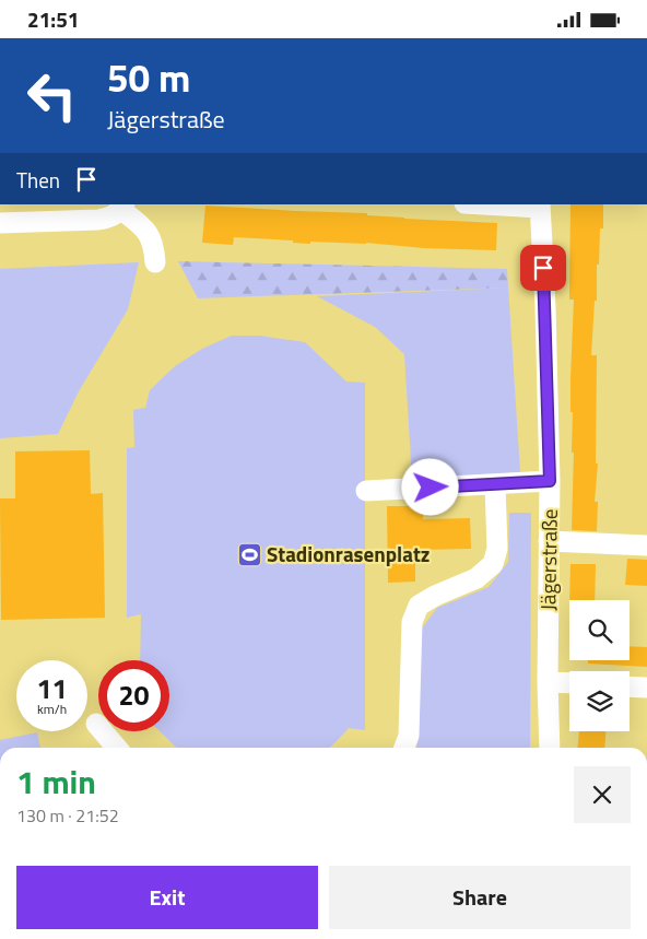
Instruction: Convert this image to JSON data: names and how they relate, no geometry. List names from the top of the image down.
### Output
{
  "streets": {
    "street": ["Jägerstraße"]
  },
  "places": {
    "sports": ["Stadionrasenplatz"]
  },
  "page": {
    "status": "21:51",
    "turn": ["50 m", "Jägerstraße"],
    "then": "Then",
    "speed": "11 km/h",
    "limit": "20",
    "heading": ["1 min", "130 m · 21:52"],
    "buttons": ["Exit", "Share"]
  }
}
